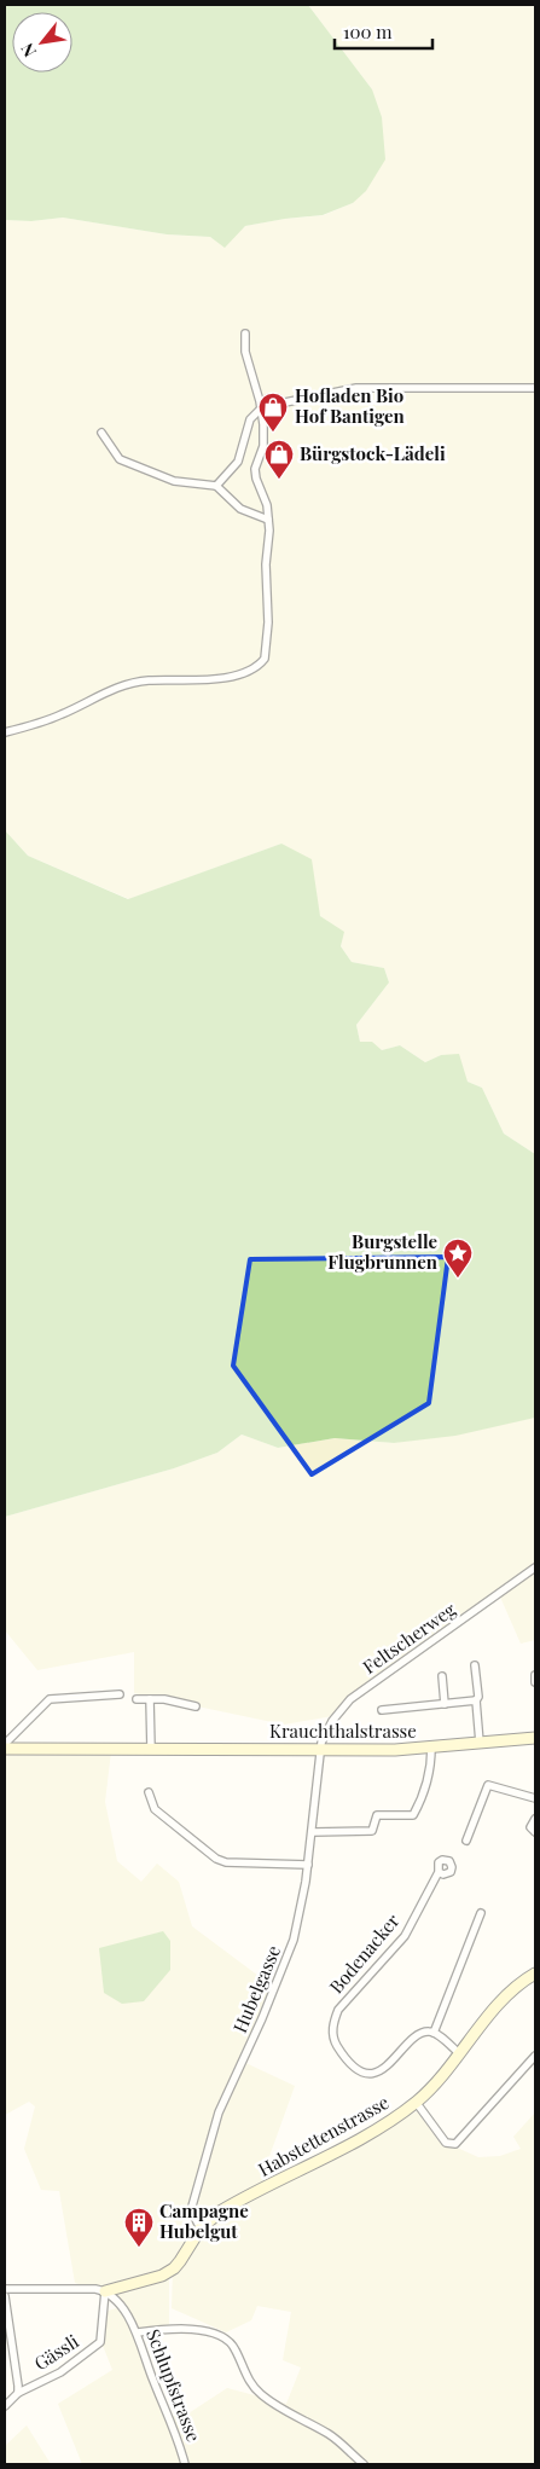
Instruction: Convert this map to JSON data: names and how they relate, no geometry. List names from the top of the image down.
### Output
{
  "streets": {
    "street": [
      "Feltscherweg",
      "Krauchthalstrasse",
      "Bodenacker",
      "Hubelgasse",
      "Habstettenstrasse",
      "Gässli",
      "Schlupfstrasse"
    ]
  },
  "crossings": [
    ["Feltscherweg", "Krauchthalstrasse"],
    ["Feltscherweg", "Hubelgasse"],
    ["Krauchthalstrasse", "Hubelgasse"],
    ["Hubelgasse", "Habstettenstrasse"],
    ["Habstettenstrasse", "Gässli"],
    ["Habstettenstrasse", "Schlupfstrasse"],
    ["Gässli", "Schlupfstrasse"]
  ],
  "places": {
    "shop": ["Hofladen Bio Hof Bantigen", "Bürgstock-Lädeli"],
    "place": ["Burgstelle Flugbrunnen"],
    "building": ["Campagne Hubelgut"]
  },
  "scale_bar": "100 m",
  "north": "bottom left"
}
